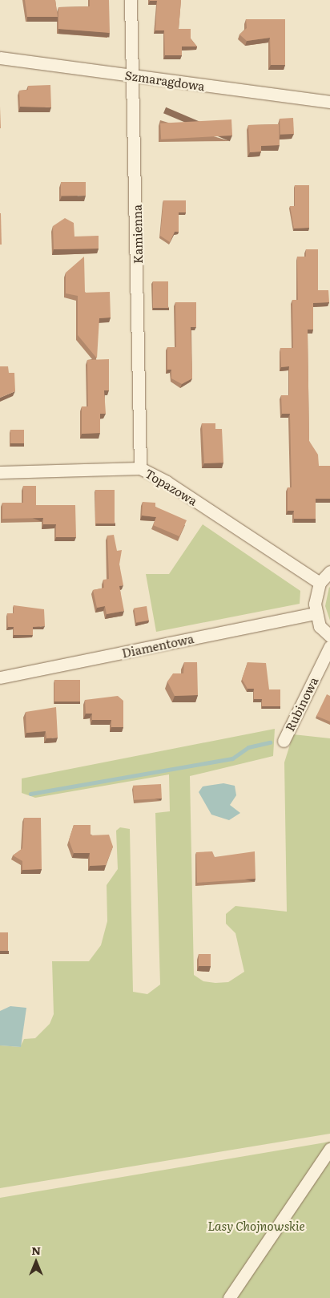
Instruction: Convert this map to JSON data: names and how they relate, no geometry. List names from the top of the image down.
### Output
{
  "streets": {
    "street": [
      "Szmaragdowa",
      "Kamienna",
      "Topazowa",
      "Diamentowa",
      "Rubinowa"
    ]
  },
  "crossings": [
    ["Szmaragdowa", "Kamienna"],
    ["Kamienna", "Topazowa"]
  ],
  "parks": ["Lasy Chojnowskie"],
  "north": "top"
}
